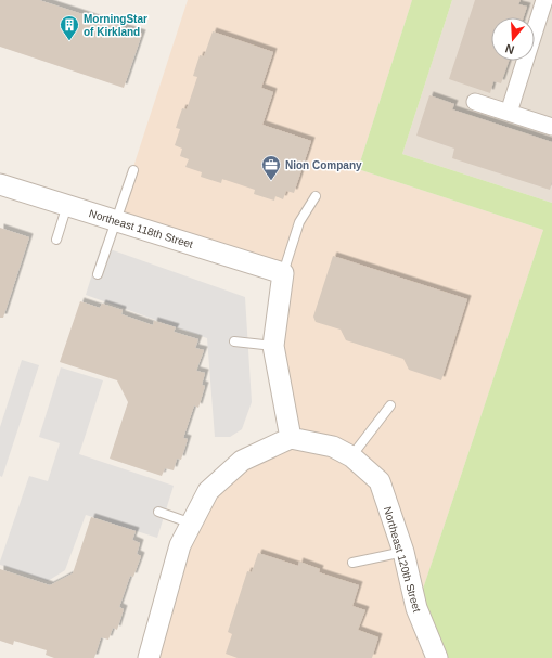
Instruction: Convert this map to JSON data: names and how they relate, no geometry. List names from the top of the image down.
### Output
{
  "streets": {
    "street": ["Northeast 118th Street", "Northeast 120th Street"]
  },
  "places": {
    "building": ["MorningStar of Kirkland"],
    "office": ["Nion Company"]
  },
  "north": "bottom"
}
